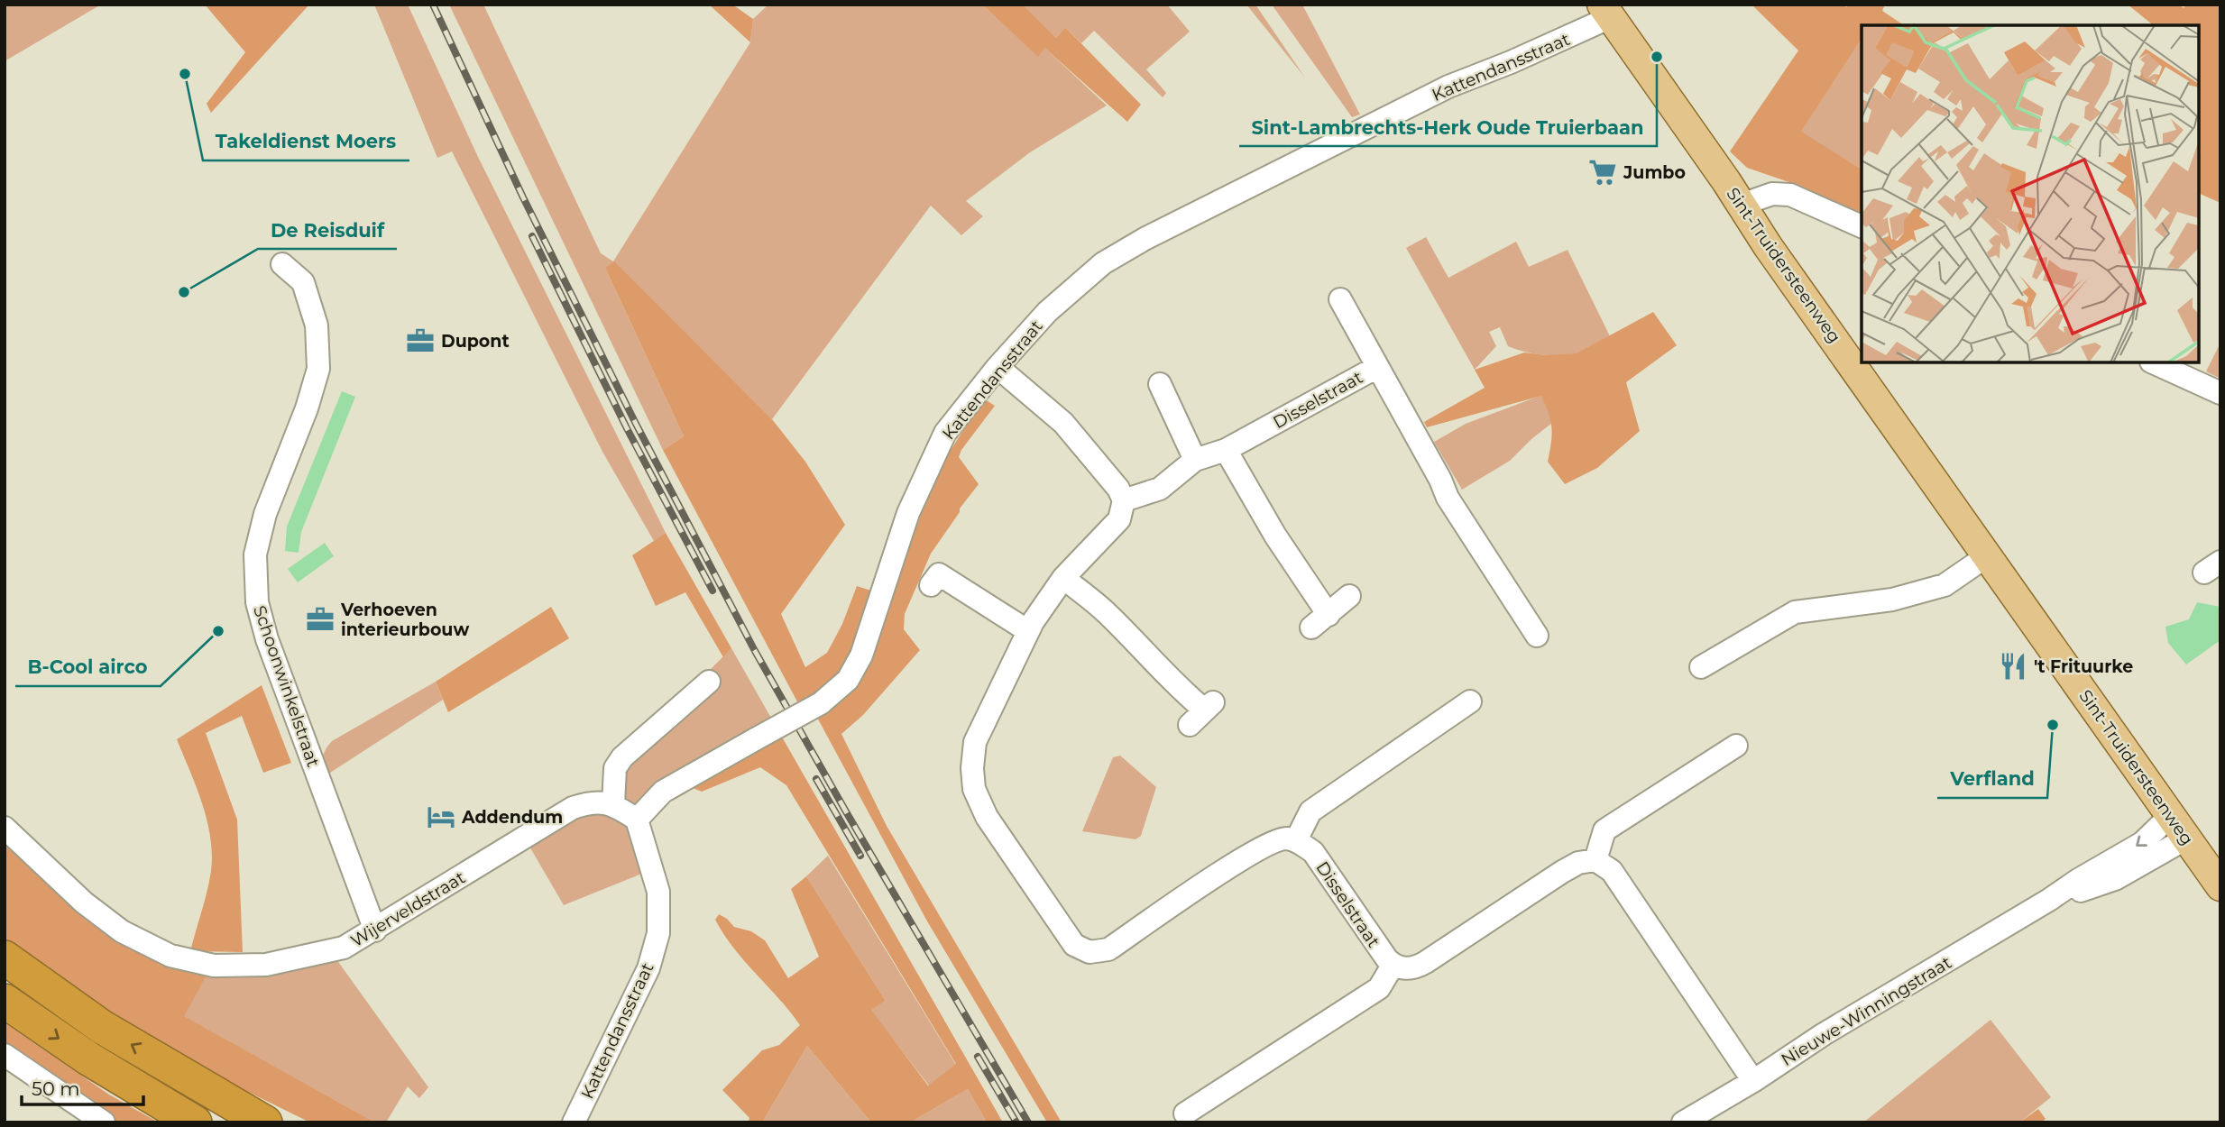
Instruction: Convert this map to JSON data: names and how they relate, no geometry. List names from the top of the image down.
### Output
{
  "streets": {
    "main road": ["Sint-Truidersteenweg"],
    "street": [
      "Kattendansstraat",
      "Disselstraat",
      "Schoonwinkelstraat",
      "Wijerveldstraat",
      "Nieuwe-Winningstraat"
    ]
  },
  "crossings": [
    ["Kattendansstraat", "Sint-Truidersteenweg"],
    ["Sint-Truidersteenweg", "Nieuwe-Winningstraat"],
    ["Schoonwinkelstraat", "Wijerveldstraat"]
  ],
  "places": {
    "other": [
      "Sint-Lambrechts-Herk Oude Truierbaan",
      "Takeldienst Moers",
      "De Reisduif",
      "B-Cool airco",
      "Verfland"
    ],
    "supermarket": ["Jumbo"],
    "office": ["Dupont", "Verhoeven interieurbouw"],
    "restaurant": ["'t Frituurke"],
    "hotel": ["Addendum"]
  },
  "scale_bar": "50 m"
}
